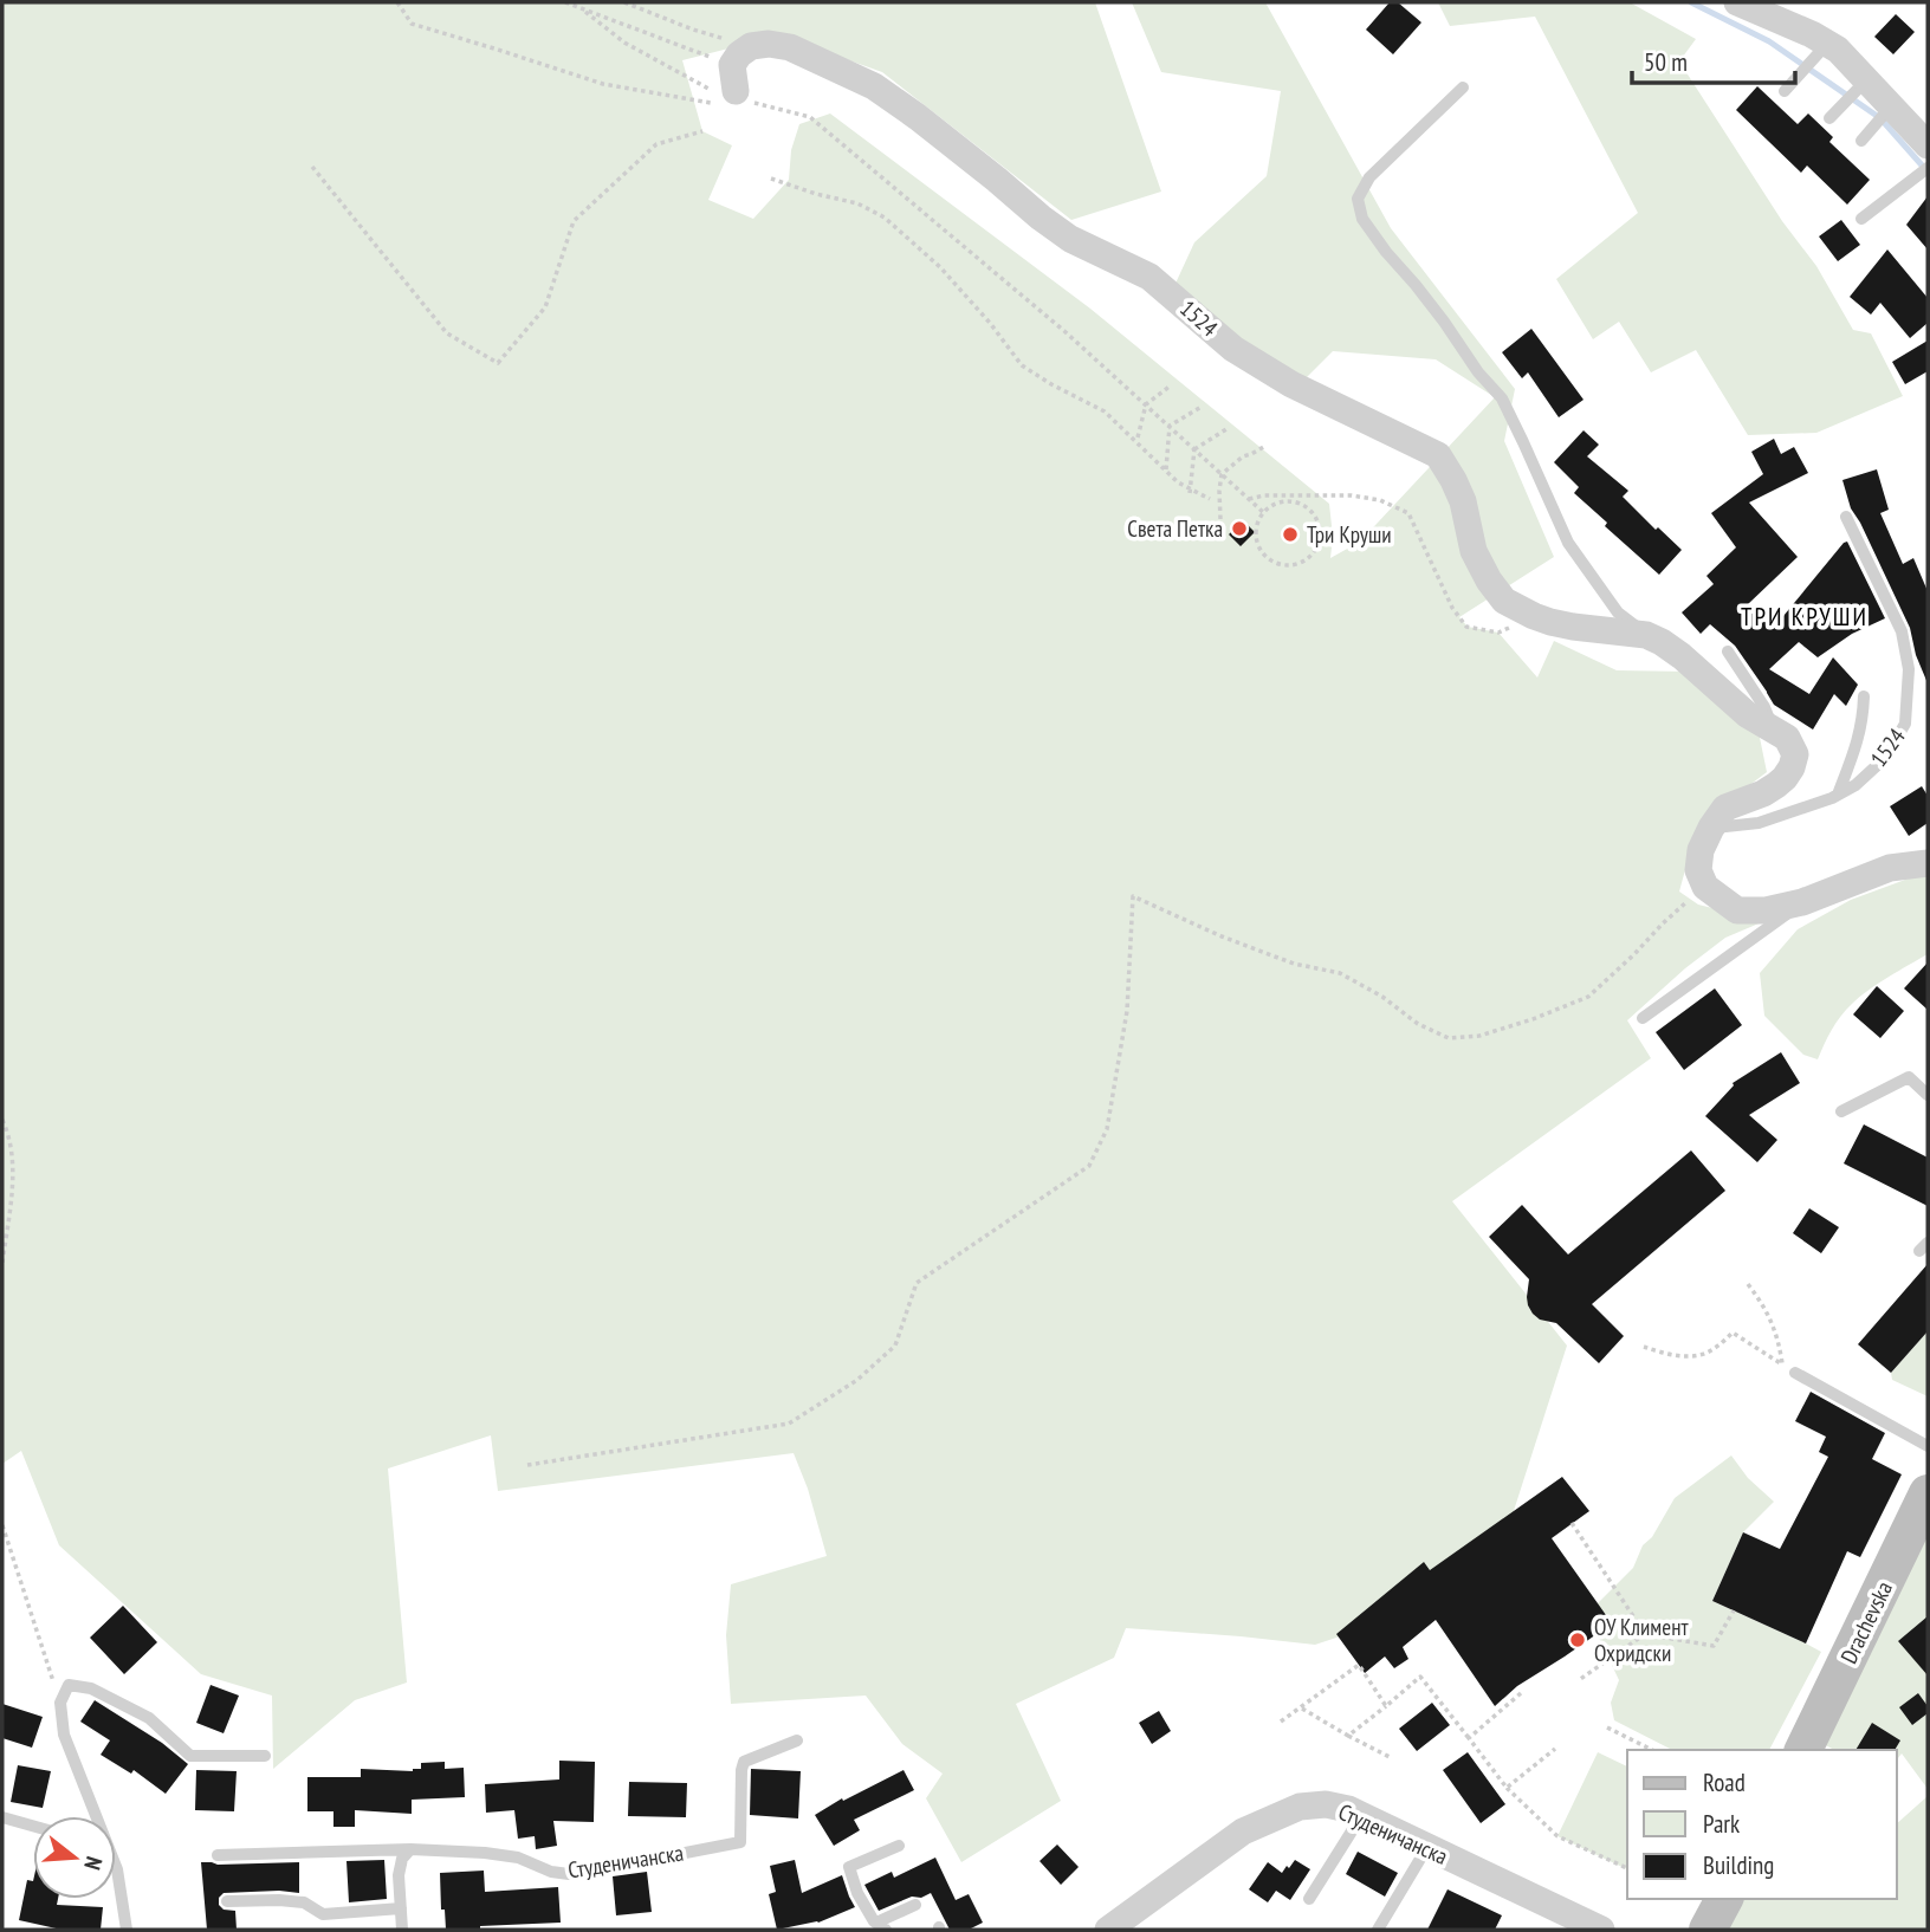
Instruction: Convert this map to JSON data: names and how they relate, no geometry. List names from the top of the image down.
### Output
{
  "streets": {
    "main road": ["Drachevska"],
    "street": ["1524", "Студеничанска"]
  },
  "districts": ["ТРИ КРУШИ"],
  "places": ["Света Петка", "Три Круши", "ОУ Климент Охридски"],
  "legend": ["Road", "Park", "Building"],
  "scale_bar": "50 m",
  "north": "right"
}
